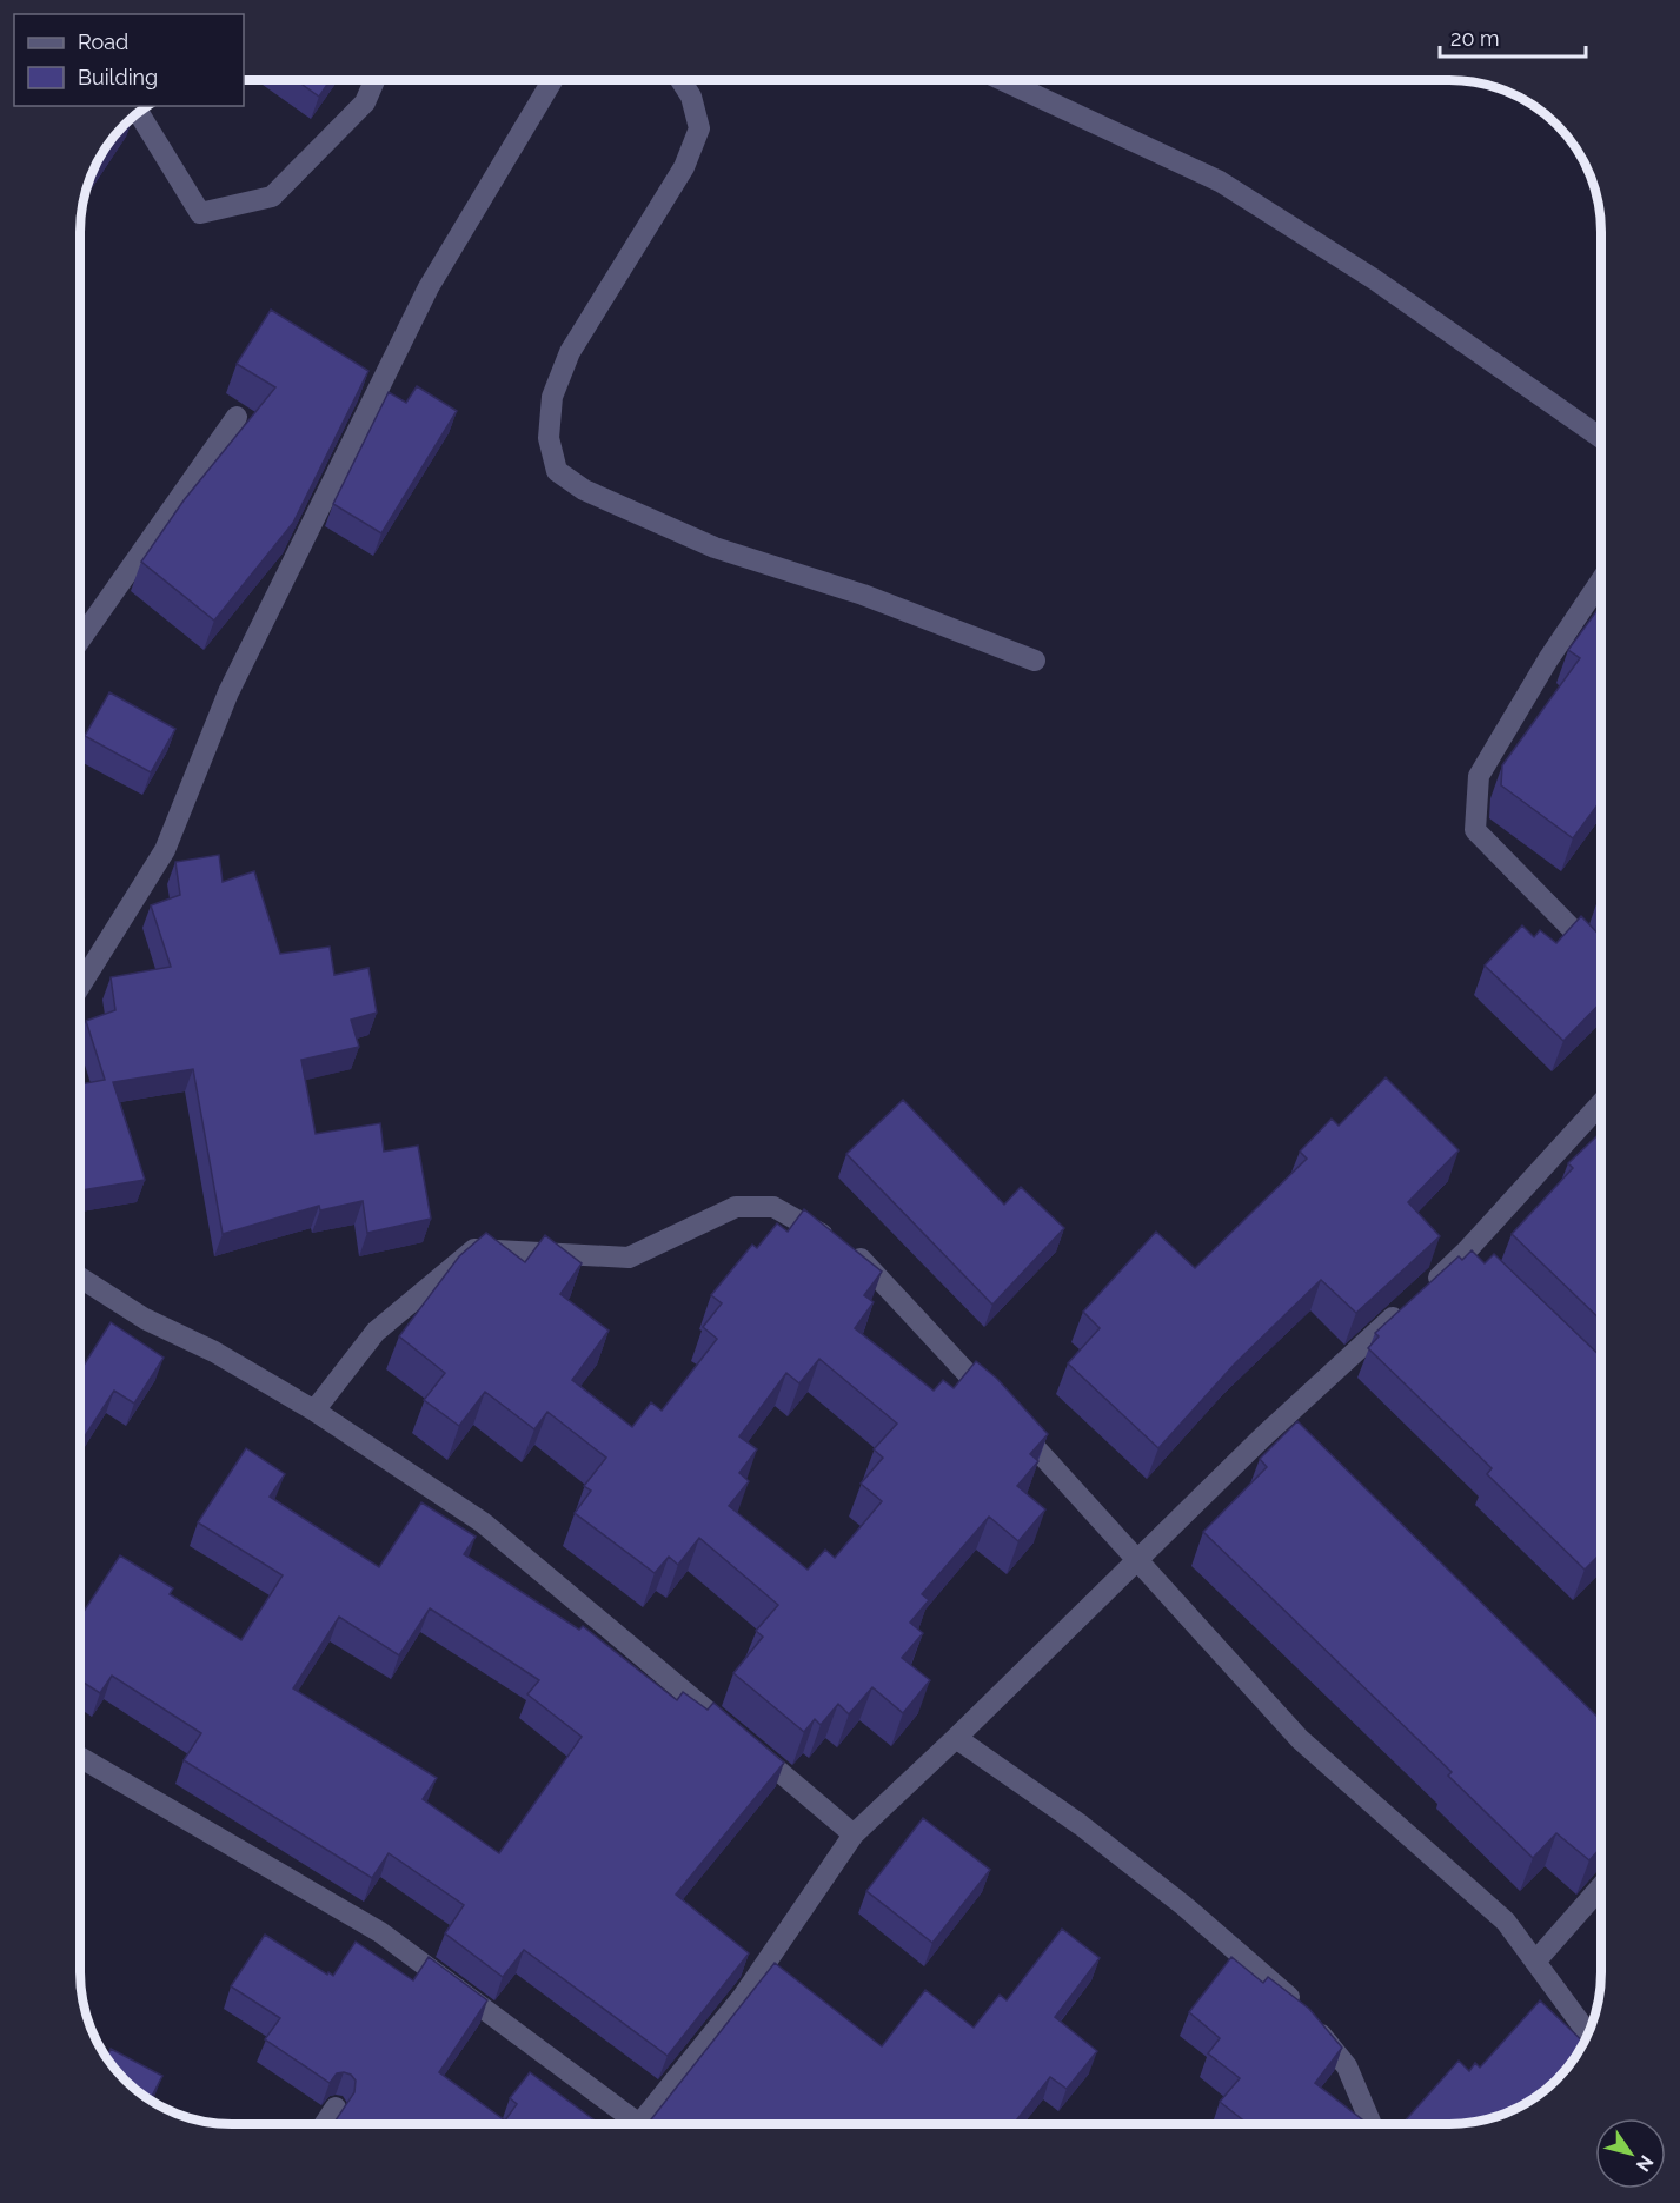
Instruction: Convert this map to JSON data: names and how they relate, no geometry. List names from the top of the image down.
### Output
{
  "legend": ["Road", "Building"],
  "scale_bar": "20 m",
  "north": "bottom right"
}
